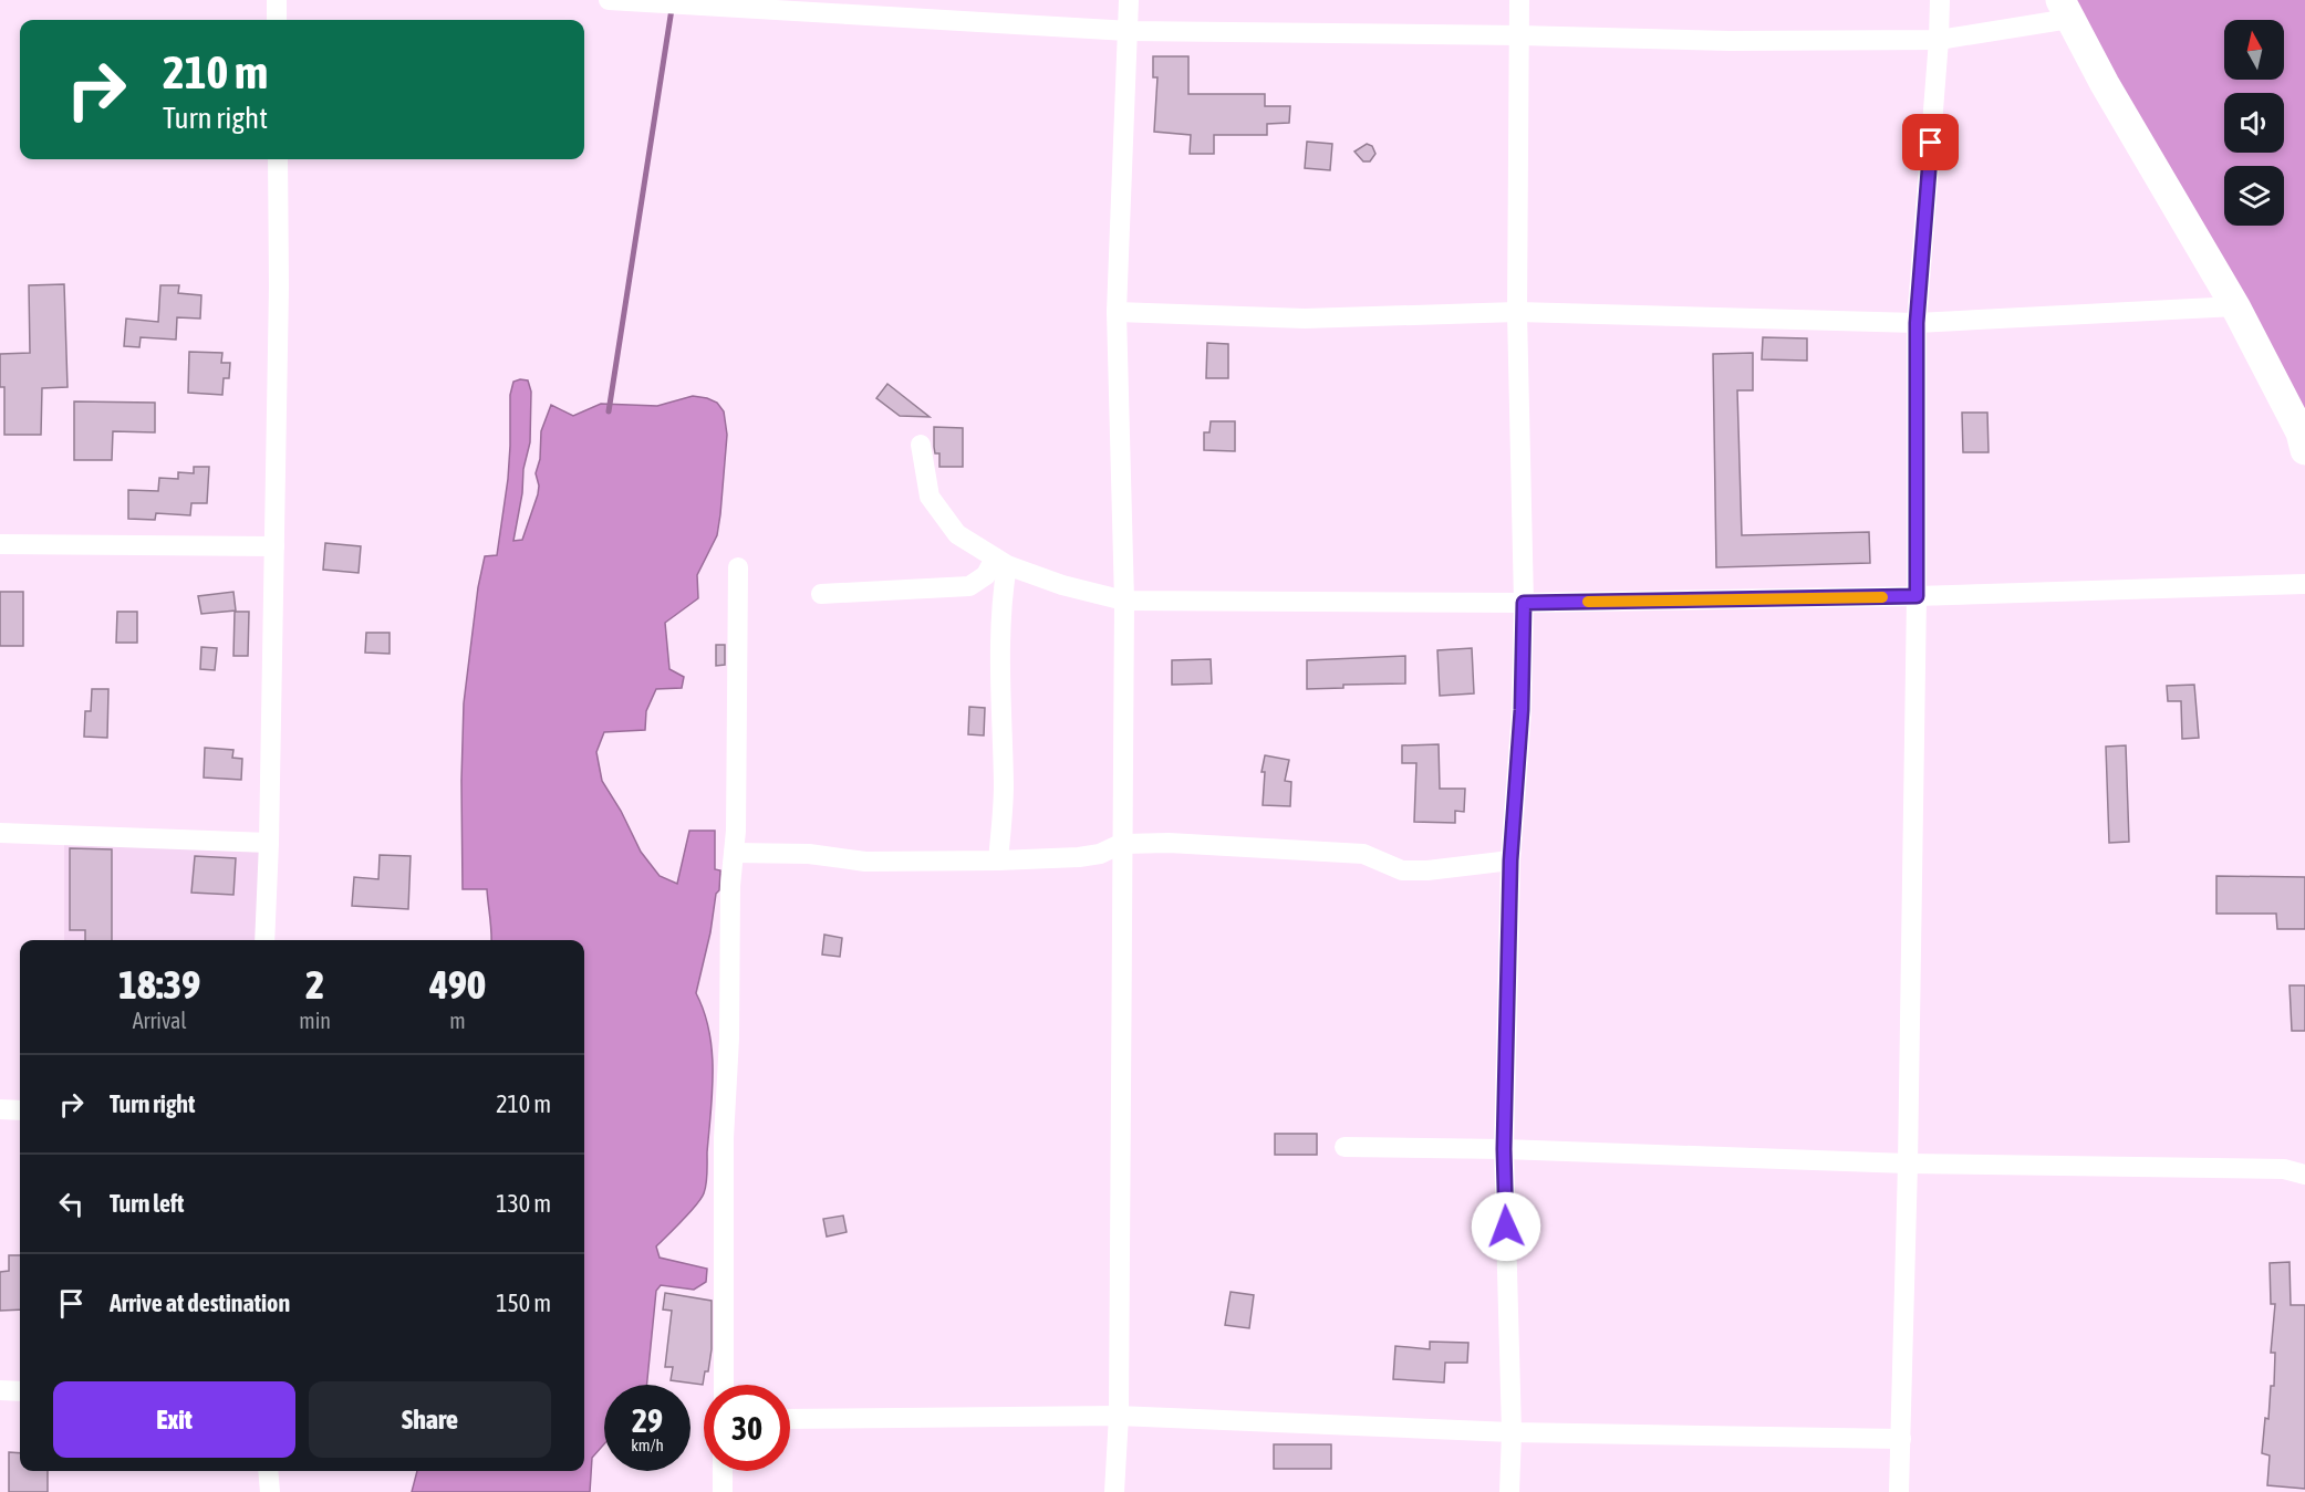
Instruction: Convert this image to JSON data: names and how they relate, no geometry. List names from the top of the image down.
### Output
{
  "north": "top",
  "page": {
    "turn": ["210 m", "Turn right"],
    "eta": [
      "18:39",
      "Arrival",
      "2",
      "min",
      "490",
      "m"
    ],
    "list": [
      {
        "name": "Turn right",
        "value": "210 m"
      },
      {
        "name": "Turn left",
        "value": "130 m"
      },
      {
        "name": "Arrive at destination",
        "value": "150 m"
      }
    ],
    "buttons": ["Exit", "Share"],
    "speed": "29 km/h",
    "limit": "30"
  }
}
